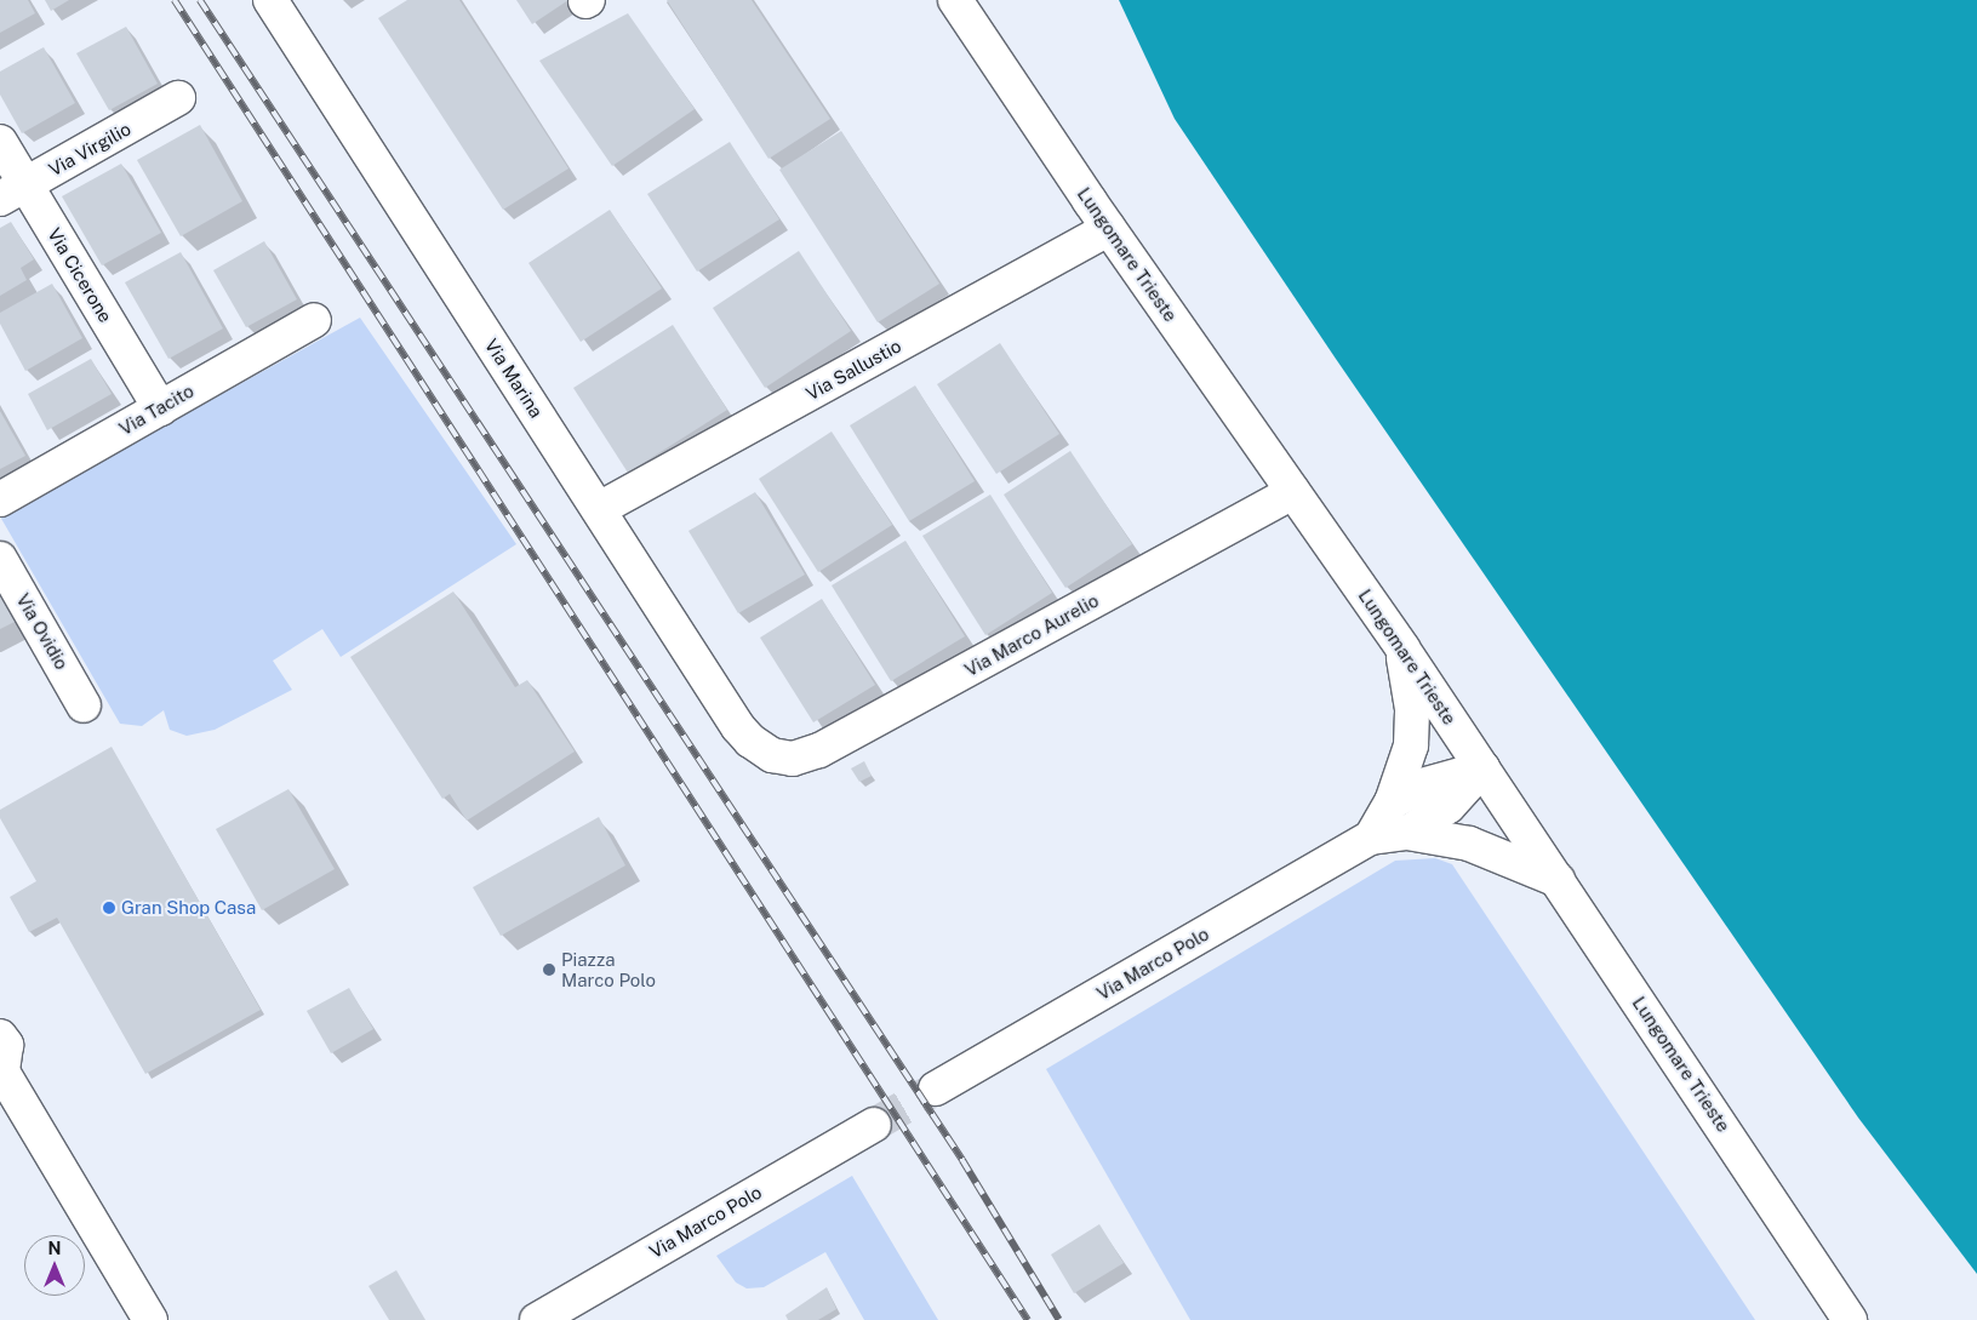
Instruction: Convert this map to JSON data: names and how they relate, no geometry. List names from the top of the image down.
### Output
{
  "streets": {
    "street": [
      "Via Virgilio",
      "Lungomare Trieste",
      "Via Cicerone",
      "Via Sallustio",
      "Via Marina",
      "Via Tacito",
      "Via Ovidio",
      "Via Marco Aurelio",
      "Via Marco Polo"
    ]
  },
  "crossings": [
    ["Via Virgilio", "Via Cicerone"],
    ["Lungomare Trieste", "Via Sallustio"],
    ["Lungomare Trieste", "Via Marco Aurelio"],
    ["Lungomare Trieste", "Via Marco Polo"],
    ["Via Cicerone", "Via Tacito"],
    ["Via Sallustio", "Via Marina"],
    ["Via Marina", "Via Marco Aurelio"]
  ],
  "places": ["Gran Shop Casa", "Piazza Marco Polo"],
  "north": "top"
}
